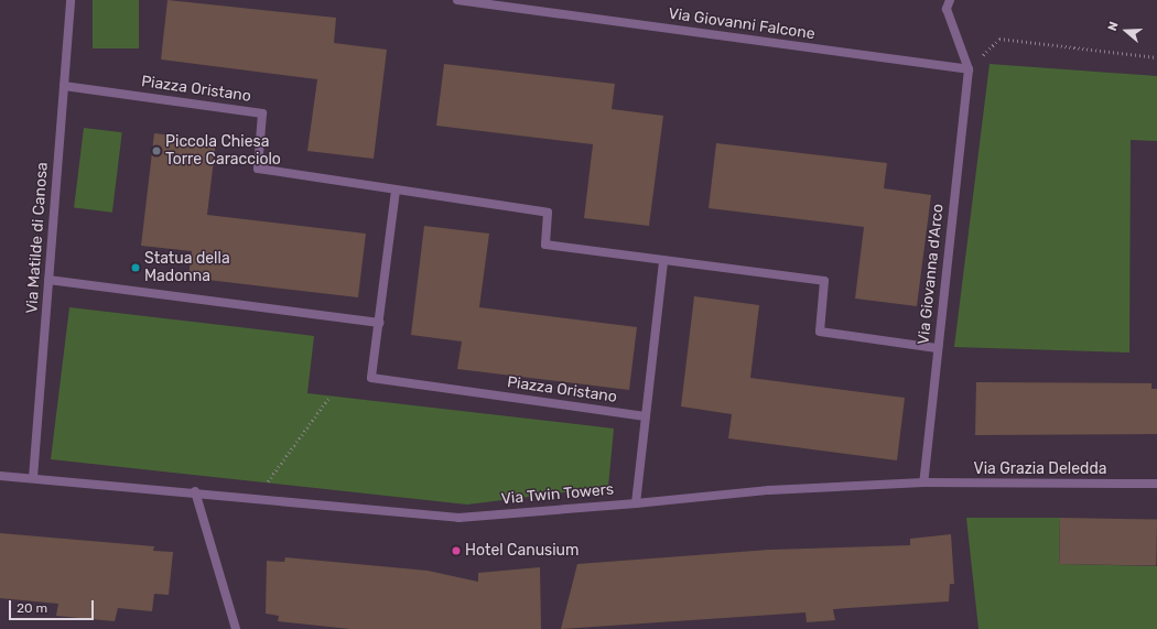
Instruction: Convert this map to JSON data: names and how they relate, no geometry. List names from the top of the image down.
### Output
{
  "streets": {
    "street": [
      "Via Giovanni Falcone",
      "Piazza Oristano",
      "Via Matilde di Canosa",
      "Via Giovanna d'Arco",
      "Via Grazia Deledda",
      "Via Twin Towers"
    ]
  },
  "crossings": [
    ["Via Giovanni Falcone", "Via Giovanna d'Arco"],
    ["Piazza Oristano", "Via Matilde di Canosa"],
    ["Piazza Oristano", "Via Giovanna d'Arco"],
    ["Via Matilde di Canosa", "Via Twin Towers"],
    ["Via Giovanna d'Arco", "Via Grazia Deledda"],
    ["Via Giovanna d'Arco", "Via Twin Towers"],
    ["Via Grazia Deledda", "Via Twin Towers"]
  ],
  "places": ["Piccola Chiesa Torre Caracciolo", "Statua della Madonna", "Hotel Canusium"],
  "scale_bar": "20 m",
  "north": "left"
}
